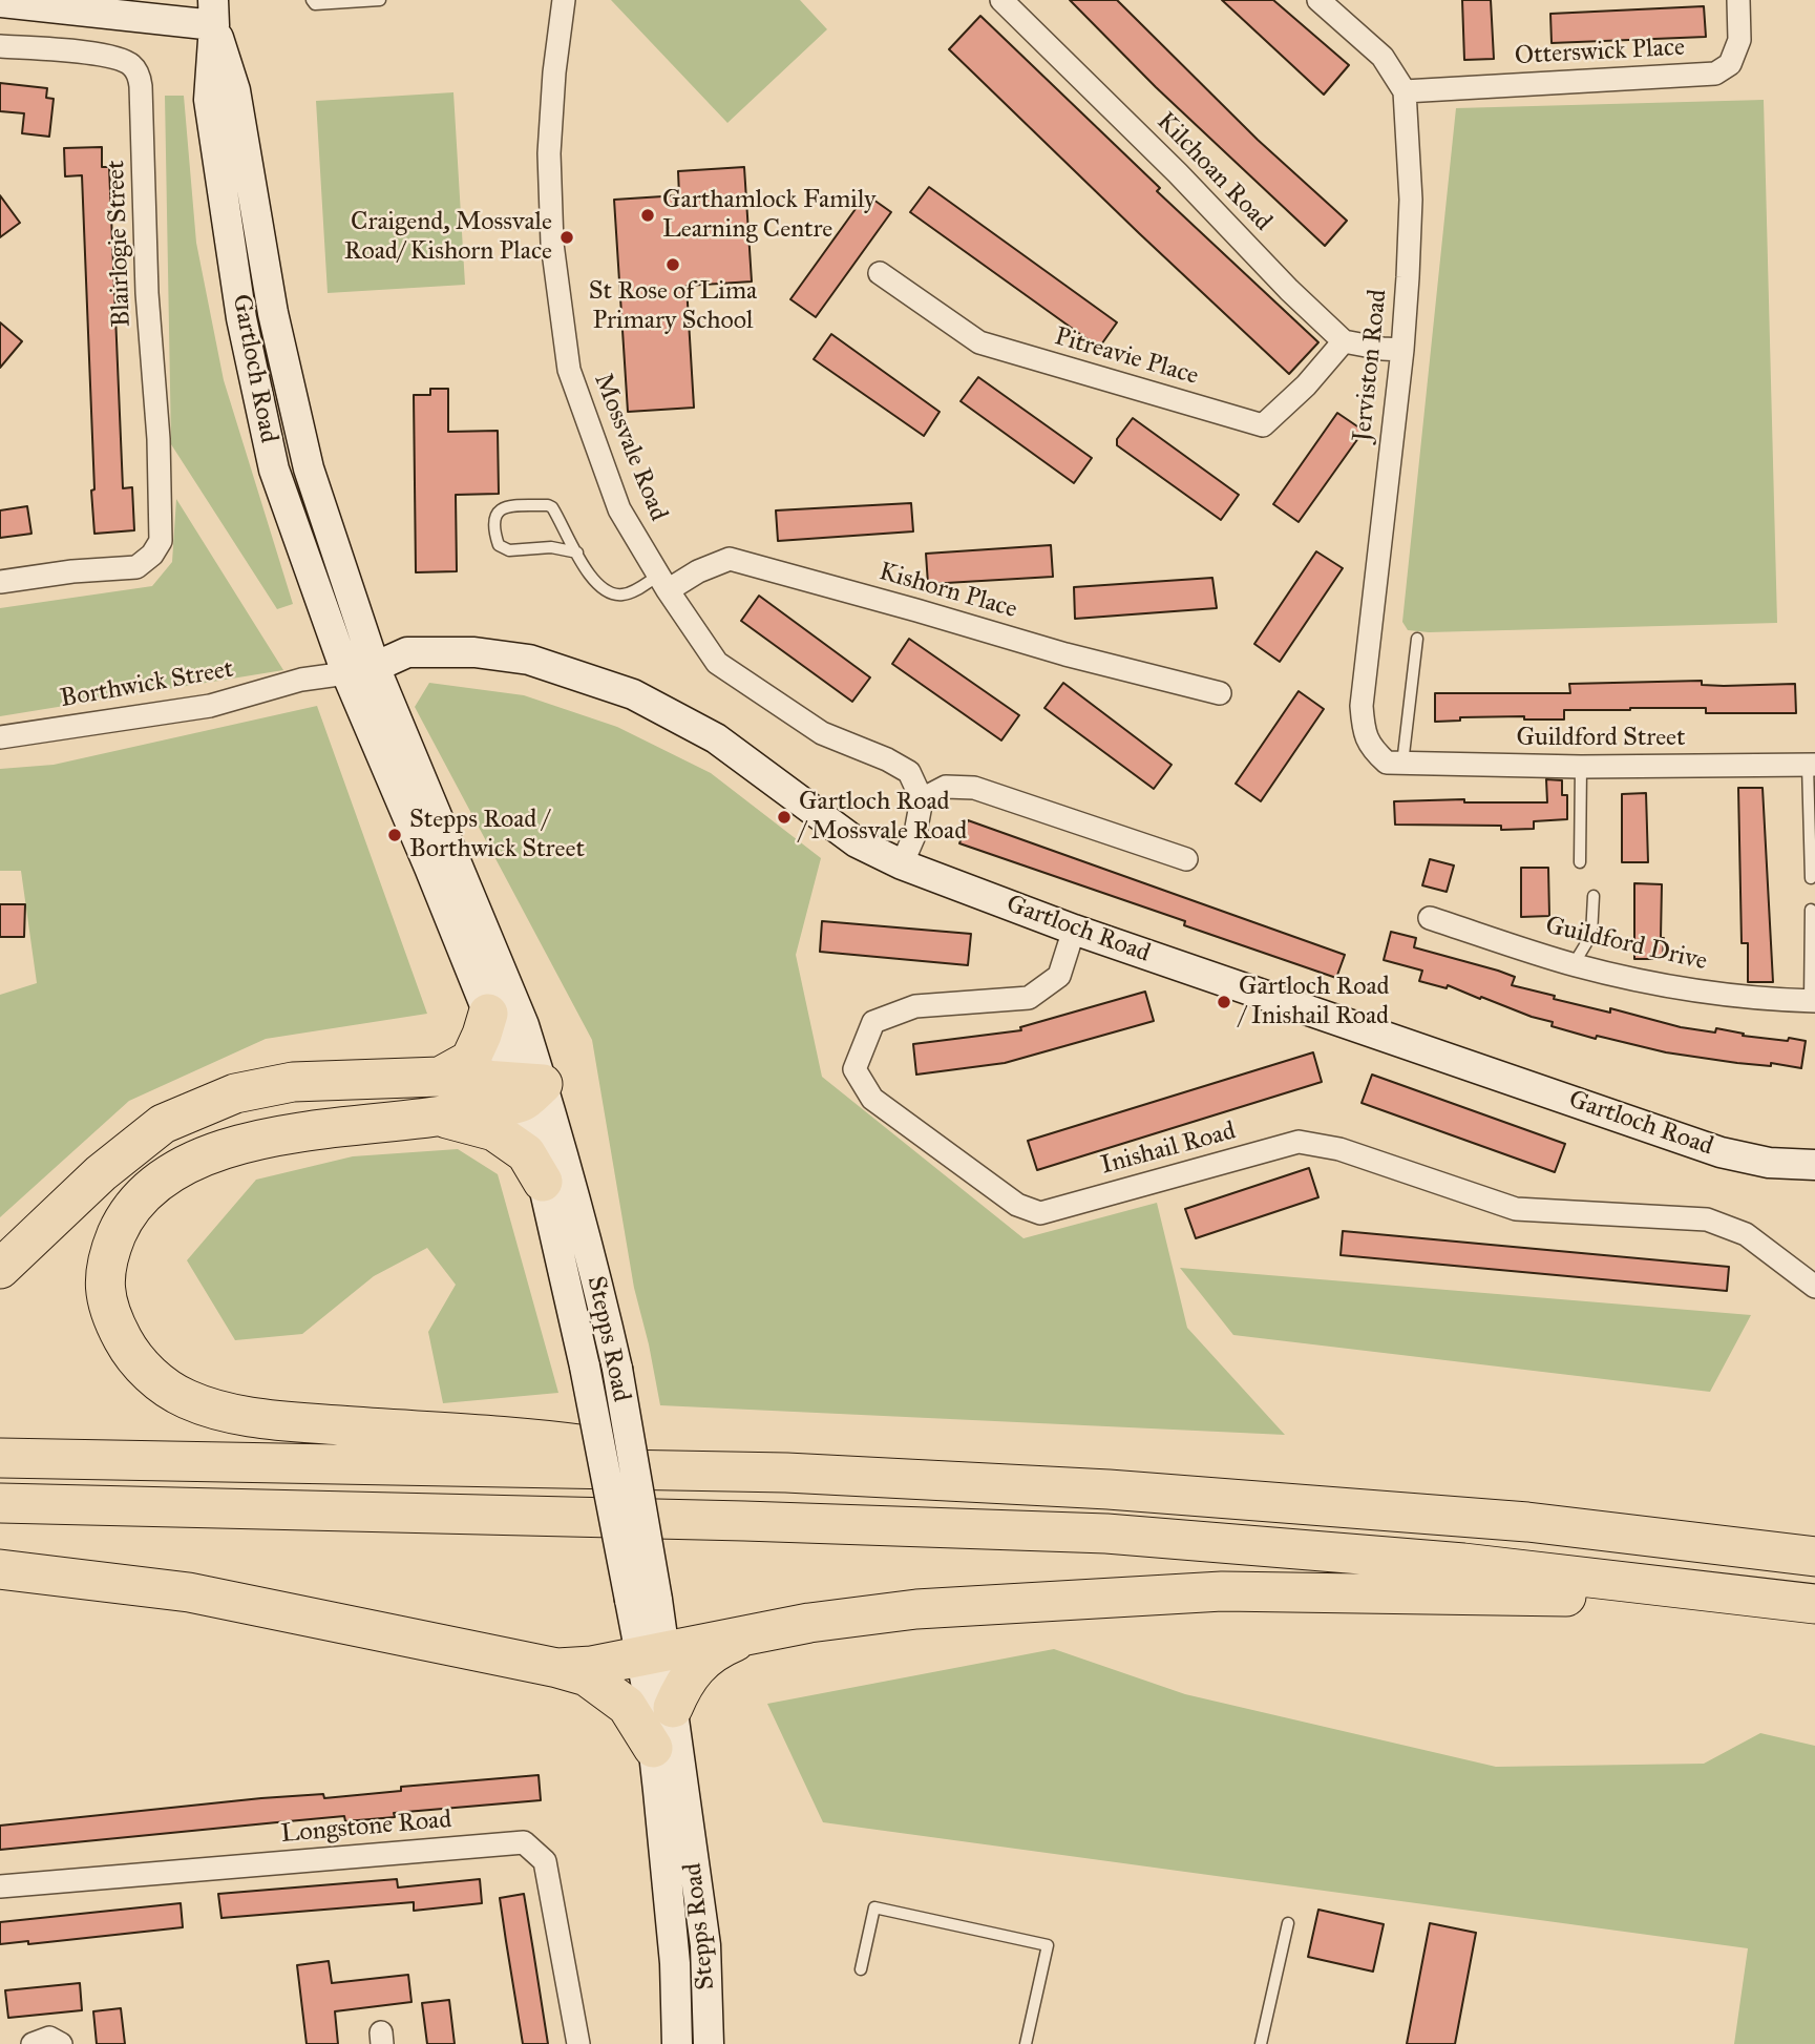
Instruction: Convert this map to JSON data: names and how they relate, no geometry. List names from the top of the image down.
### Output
{
  "streets": {
    "main road": ["Gartloch Road", "Stepps Road"],
    "street": [
      "Otterswick Place",
      "Kilchoan Road",
      "Blairlogie Street",
      "Pitreavie Place",
      "Jerviston Road",
      "Mossvale Road",
      "Kishorn Place",
      "Borthwick Street",
      "Guildford Street",
      "Guildford Drive",
      "Inishail Road",
      "Longstone Road"
    ]
  },
  "crossings": [
    ["Otterswick Place", "Jerviston Road"],
    ["Kilchoan Road", "Pitreavie Place"],
    ["Jerviston Road", "Guildford Street"],
    ["Gartloch Road", "Borthwick Street"],
    ["Gartloch Road", "Inishail Road"],
    ["Gartloch Road", "Stepps Road"],
    ["Mossvale Road", "Kishorn Place"],
    ["Borthwick Street", "Stepps Road"]
  ],
  "places": [
    "Garthamlock Family Learning Centre",
    "Craigend, Mossvale Road/ Kishorn Place",
    "St Rose of Lima Primary School",
    "Gartloch Road / Mossvale Road",
    "Stepps Road / Borthwick Street",
    "Gartloch Road / Inishail Road"
  ]
}
